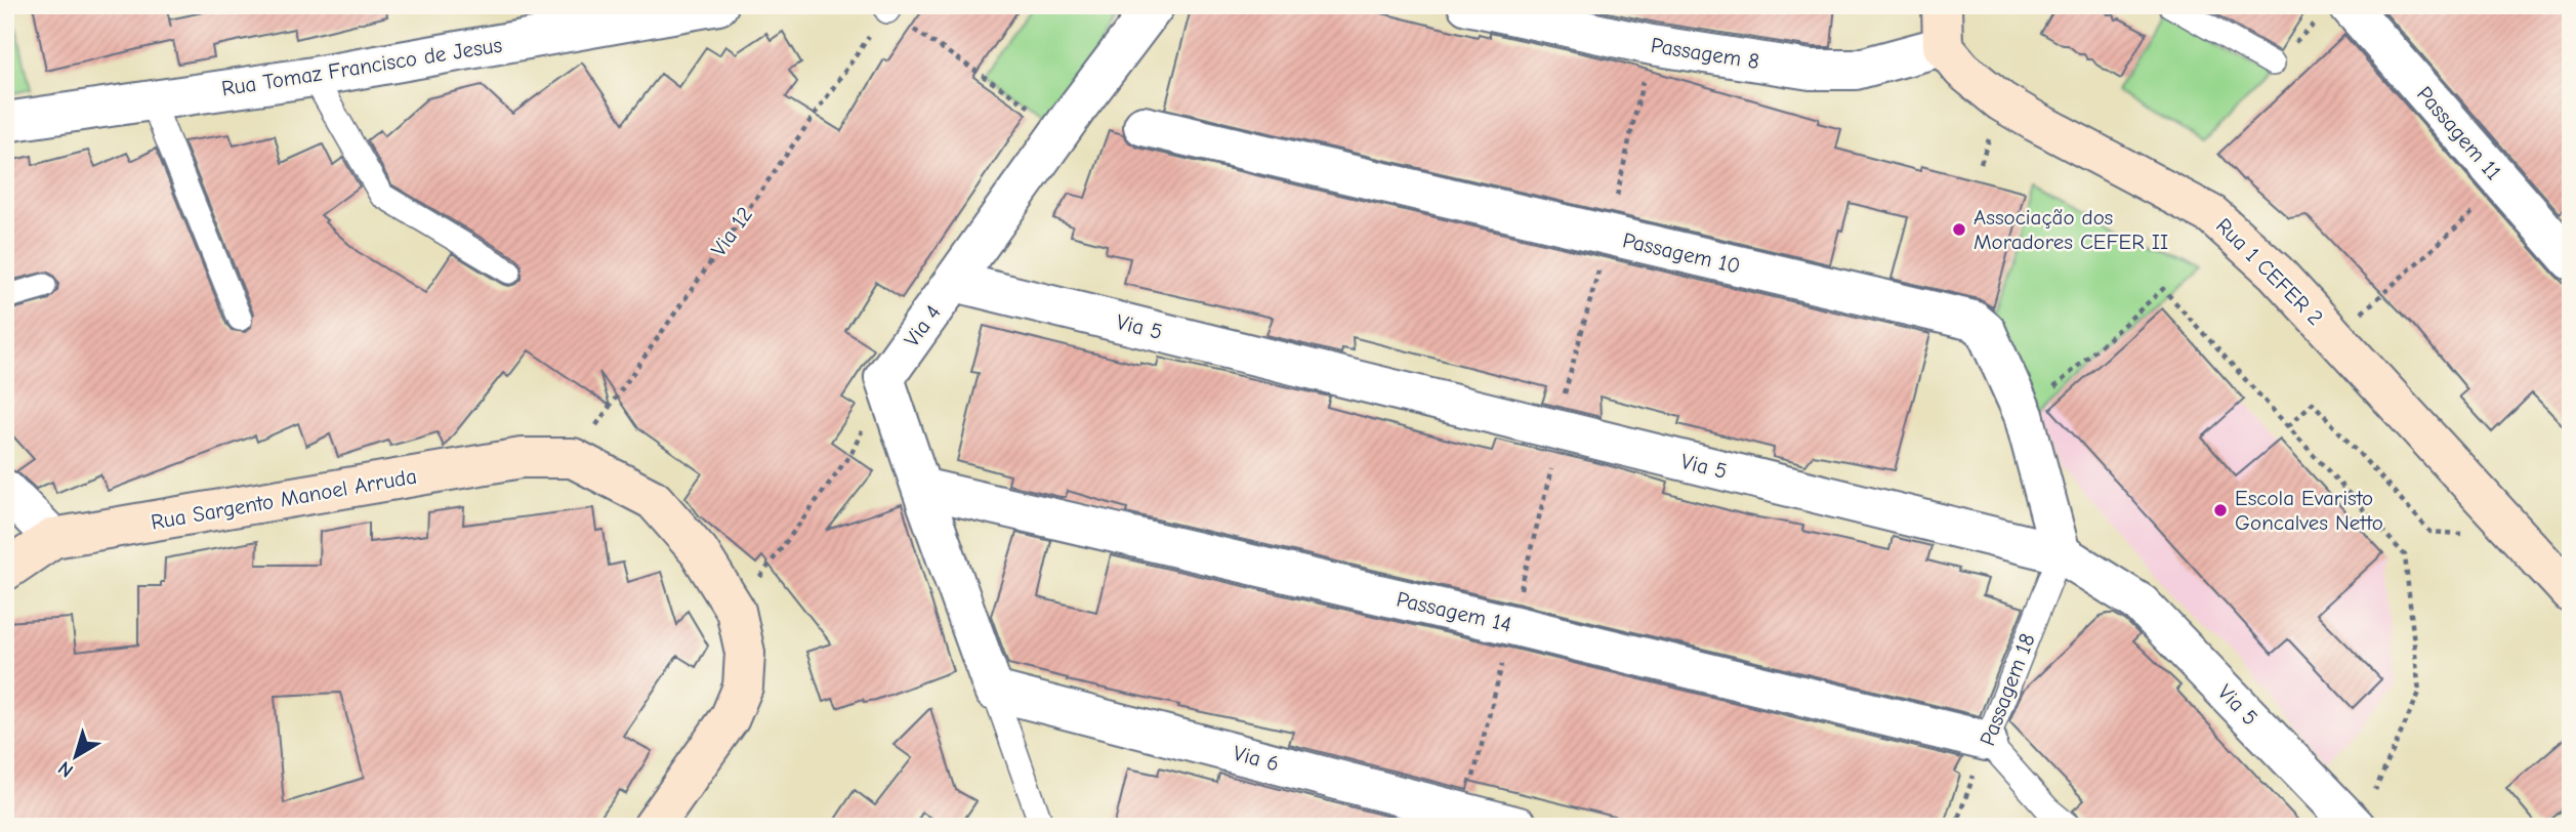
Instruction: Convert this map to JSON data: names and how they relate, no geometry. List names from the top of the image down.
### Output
{
  "streets": {
    "street": [
      "Passagem 8",
      "Rua Tomaz Francisco de Jesus",
      "Passagem 11",
      "Passagem 10",
      "Rua 1 CEFER 2",
      "Via 4",
      "Via 5",
      "Rua Sargento Manoel Arruda",
      "Passagem 14",
      "Via 6"
    ],
    "lane": ["Passagem 18"],
    "path": ["Via 12"]
  },
  "crossings": [
    ["Passagem 8", "Rua 1 CEFER 2"],
    ["Via 12", "Rua Sargento Manoel Arruda"],
    ["Passagem 10", "Via 5"],
    ["Passagem 10", "Passagem 18"],
    ["Via 4", "Via 5"],
    ["Via 5", "Passagem 18"],
    ["Passagem 14", "Passagem 18"]
  ],
  "places": ["Associação dos Moradores CEFER II", "Escola Evaristo Goncalves Netto"],
  "north": "bottom left"
}
